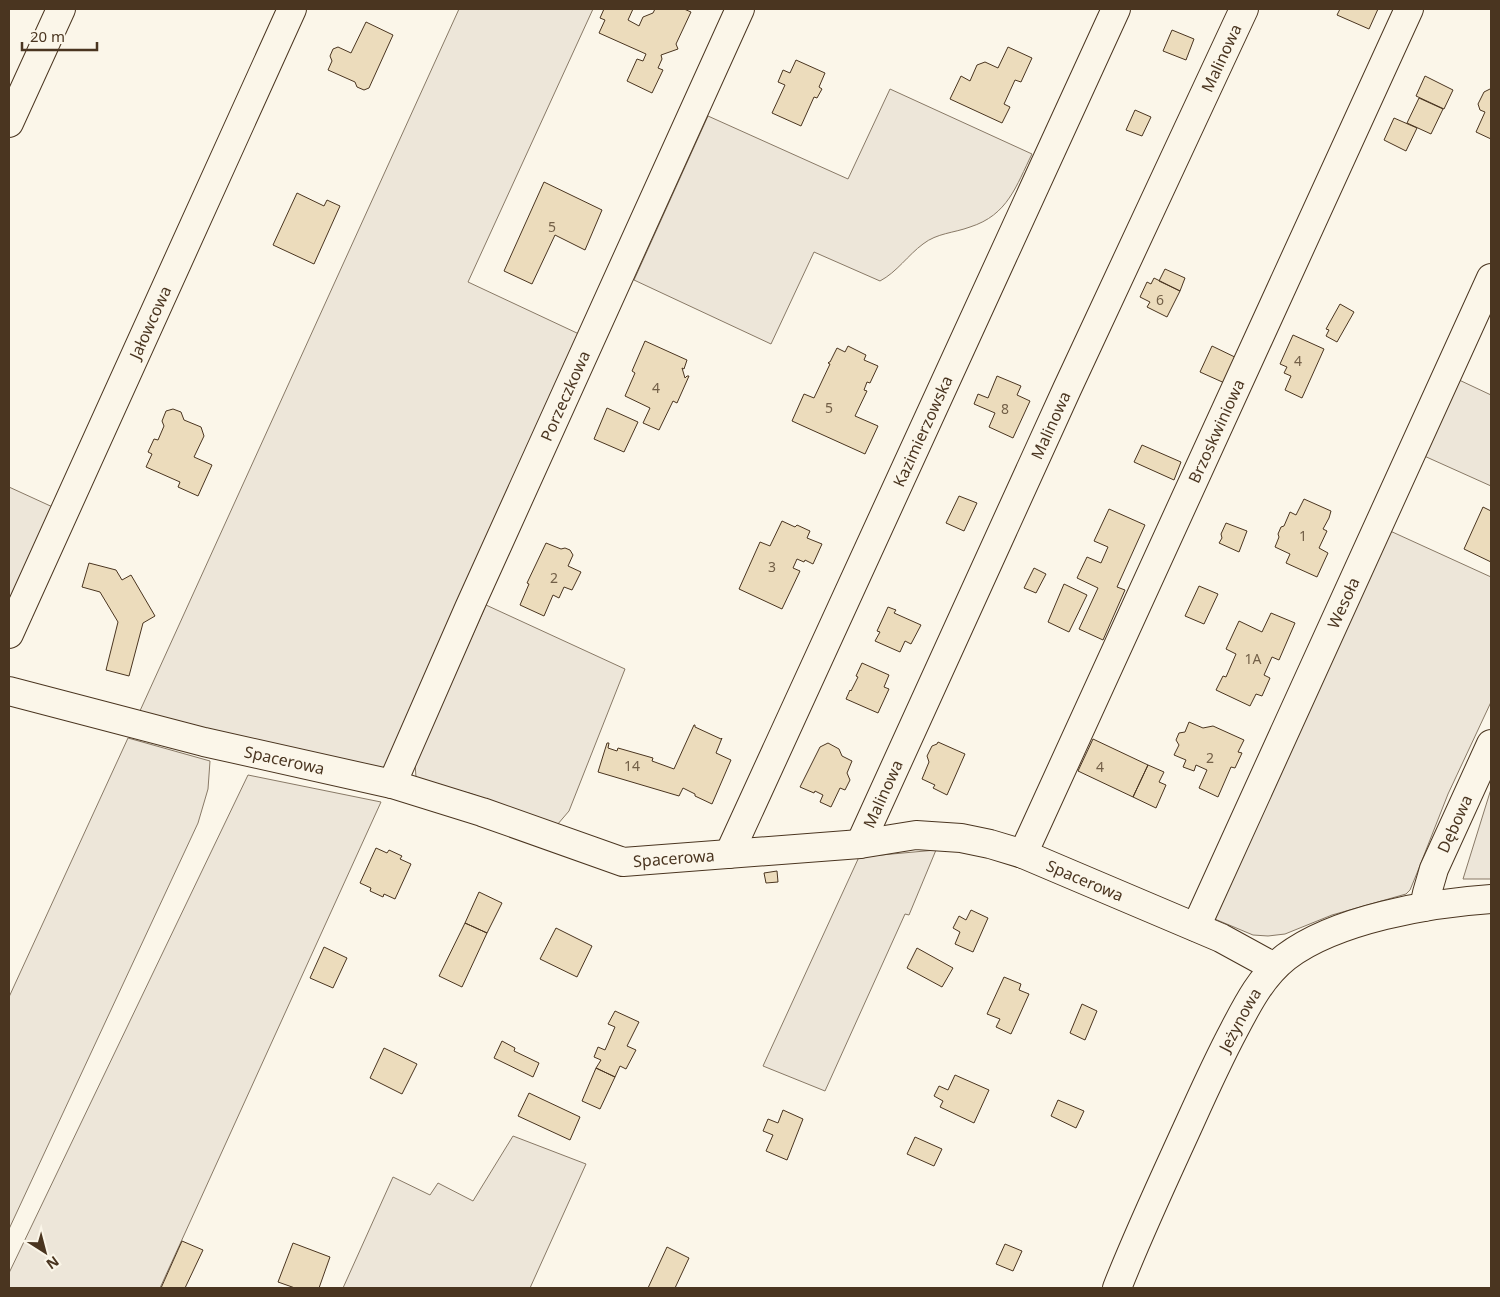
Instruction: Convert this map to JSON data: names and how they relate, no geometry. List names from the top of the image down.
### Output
{
  "streets": {
    "street": [
      "Malinowa",
      "Jałowcowa",
      "Porzeczkowa",
      "Kazimierzowska",
      "Brzoskwiniowa",
      "Wesoła",
      "Spacerowa",
      "Dębowa",
      "Jeżynowa"
    ]
  },
  "crossings": [
    ["Malinowa", "Spacerowa"],
    ["Porzeczkowa", "Spacerowa"],
    ["Kazimierzowska", "Spacerowa"],
    ["Brzoskwiniowa", "Spacerowa"],
    ["Wesoła", "Spacerowa"],
    ["Spacerowa", "Jeżynowa"],
    ["Dębowa", "Jeżynowa"]
  ],
  "house_numbers": [
    "5",
    "6",
    "4",
    "4",
    "5",
    "8",
    "1",
    "3",
    "2",
    "1A",
    "2",
    "14",
    "4"
  ],
  "scale_bar": "20 m",
  "north": "bottom right"
}
